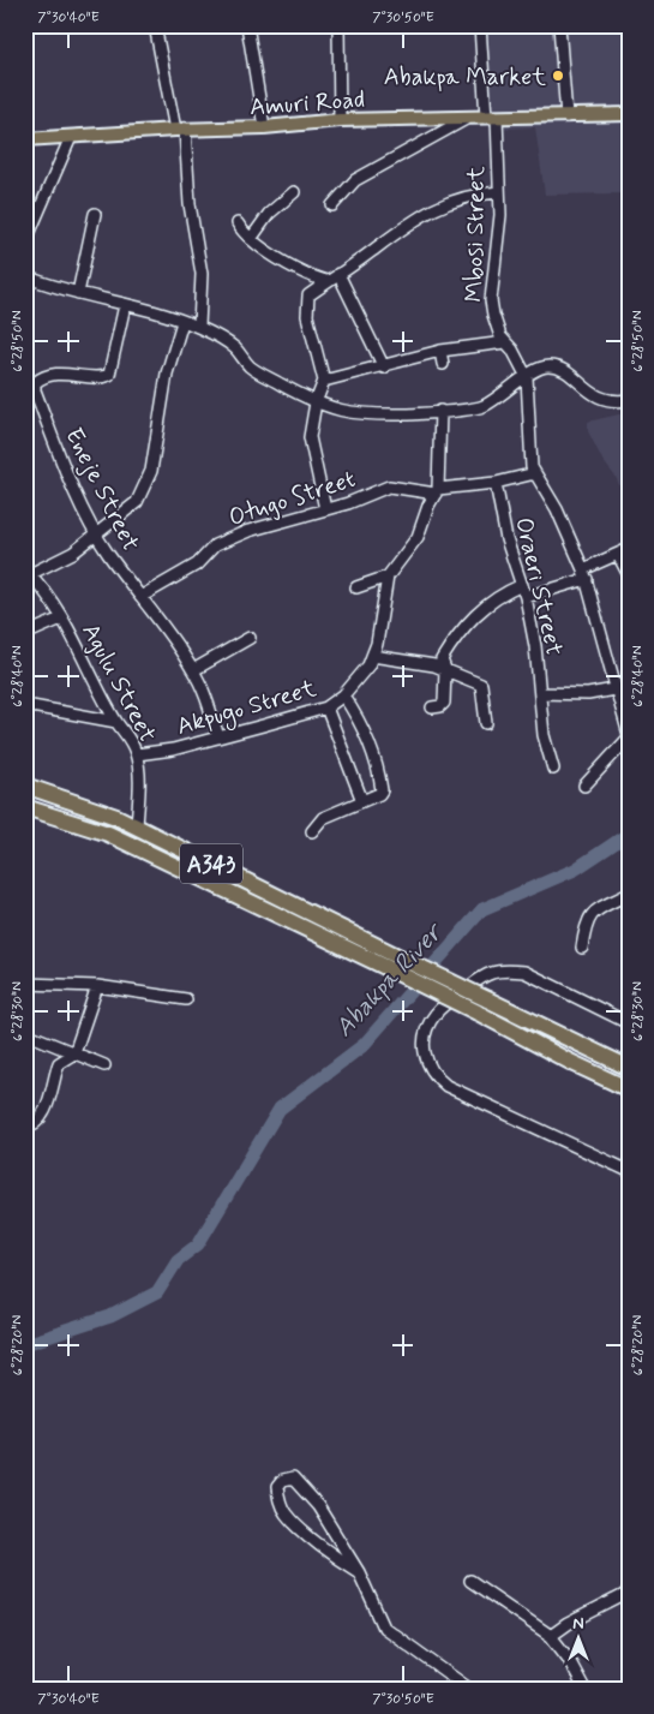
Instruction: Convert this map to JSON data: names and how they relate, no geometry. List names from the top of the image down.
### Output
{
  "streets": {
    "highway": ["A343"],
    "main road": ["Amuri Road"],
    "street": [
      "Mbosi Street",
      "Eneje Street",
      "Otugo Street",
      "Oraeri Street",
      "Agulu Street",
      "Akpugo Street"
    ]
  },
  "crossings": [
    ["Amuri Road", "Mbosi Street"],
    ["Eneje Street", "Otugo Street"],
    ["Eneje Street", "Akpugo Street"],
    ["Otugo Street", "Oraeri Street"],
    ["Otugo Street", "Akpugo Street"],
    ["Agulu Street", "Akpugo Street"],
    ["Agulu Street", "A343"]
  ],
  "water": ["Abakpa River"],
  "places": ["Abakpa Market"],
  "north": "top",
  "coordinates": [
    "7°30'40\"E",
    "7°30'50\"E",
    "6°28'50\"N",
    "6°28'40\"N",
    "6°28'30\"N",
    "6°28'20\"N"
  ]
}
